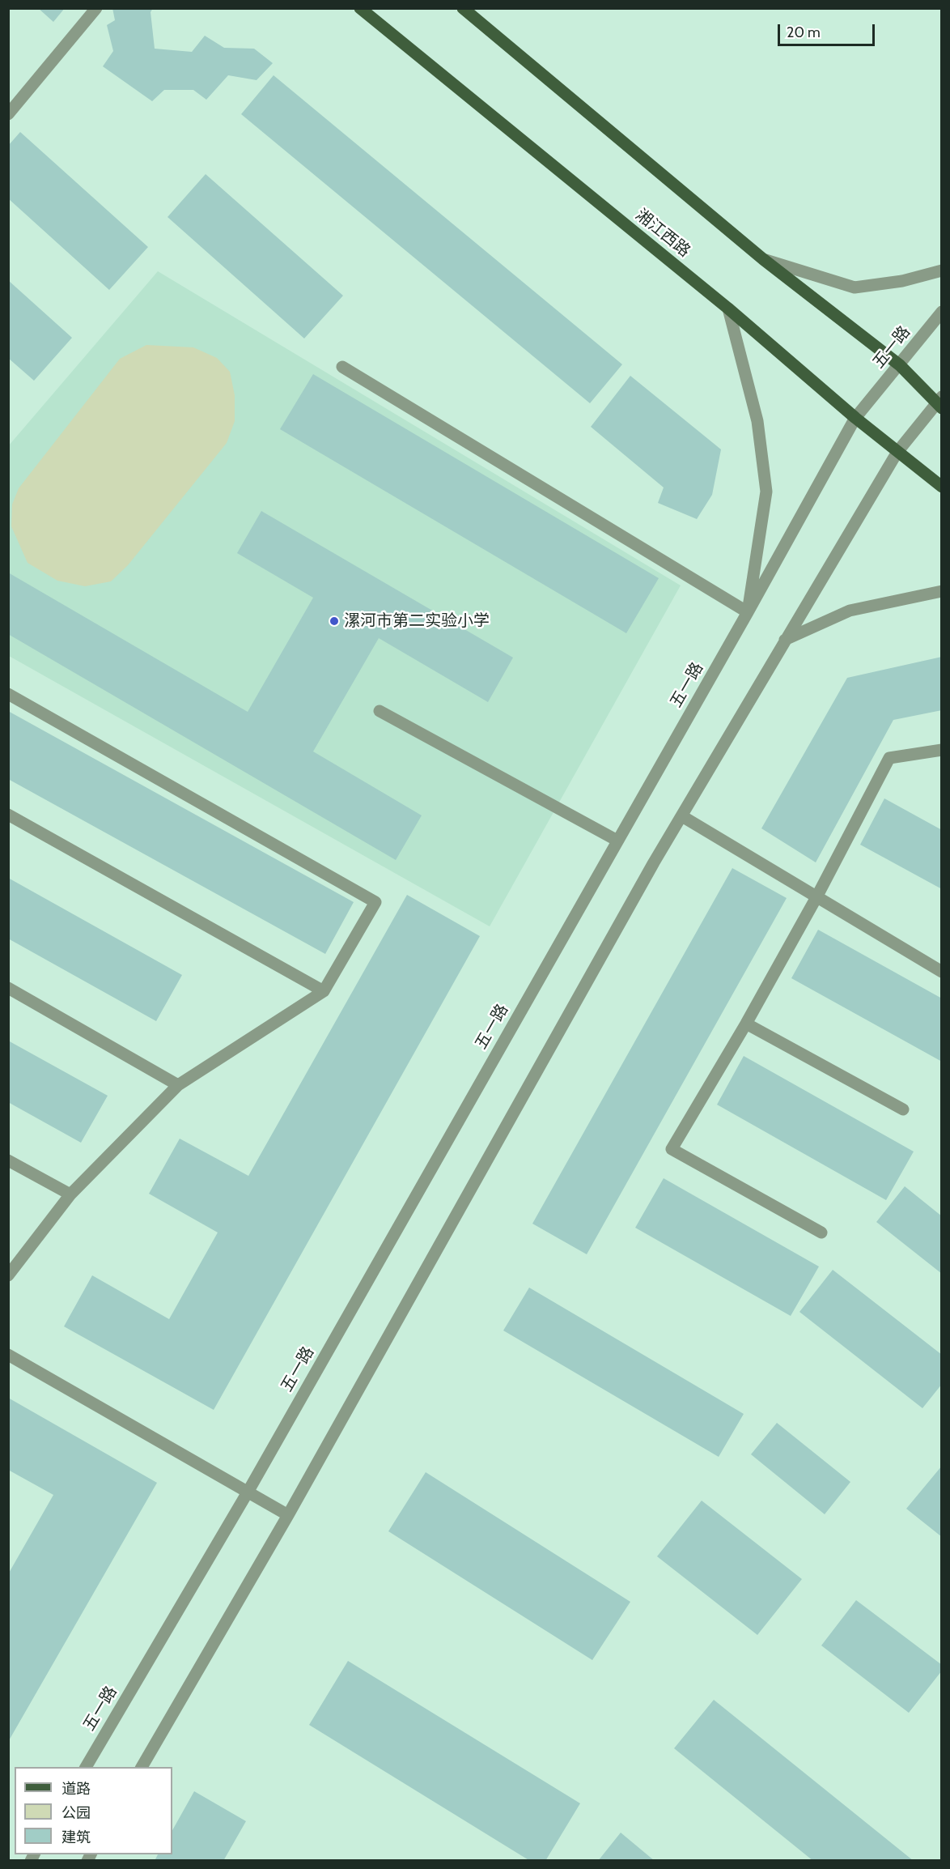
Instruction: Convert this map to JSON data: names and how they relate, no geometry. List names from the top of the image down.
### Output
{
  "streets": {
    "main road": ["湘江西路"],
    "street": ["五一路"]
  },
  "crossings": [
    ["湘江西路", "五一路"]
  ],
  "places": ["漯河市第二实验小学"],
  "legend": ["道路", "公园", "建筑"],
  "scale_bar": "20 m"
}
